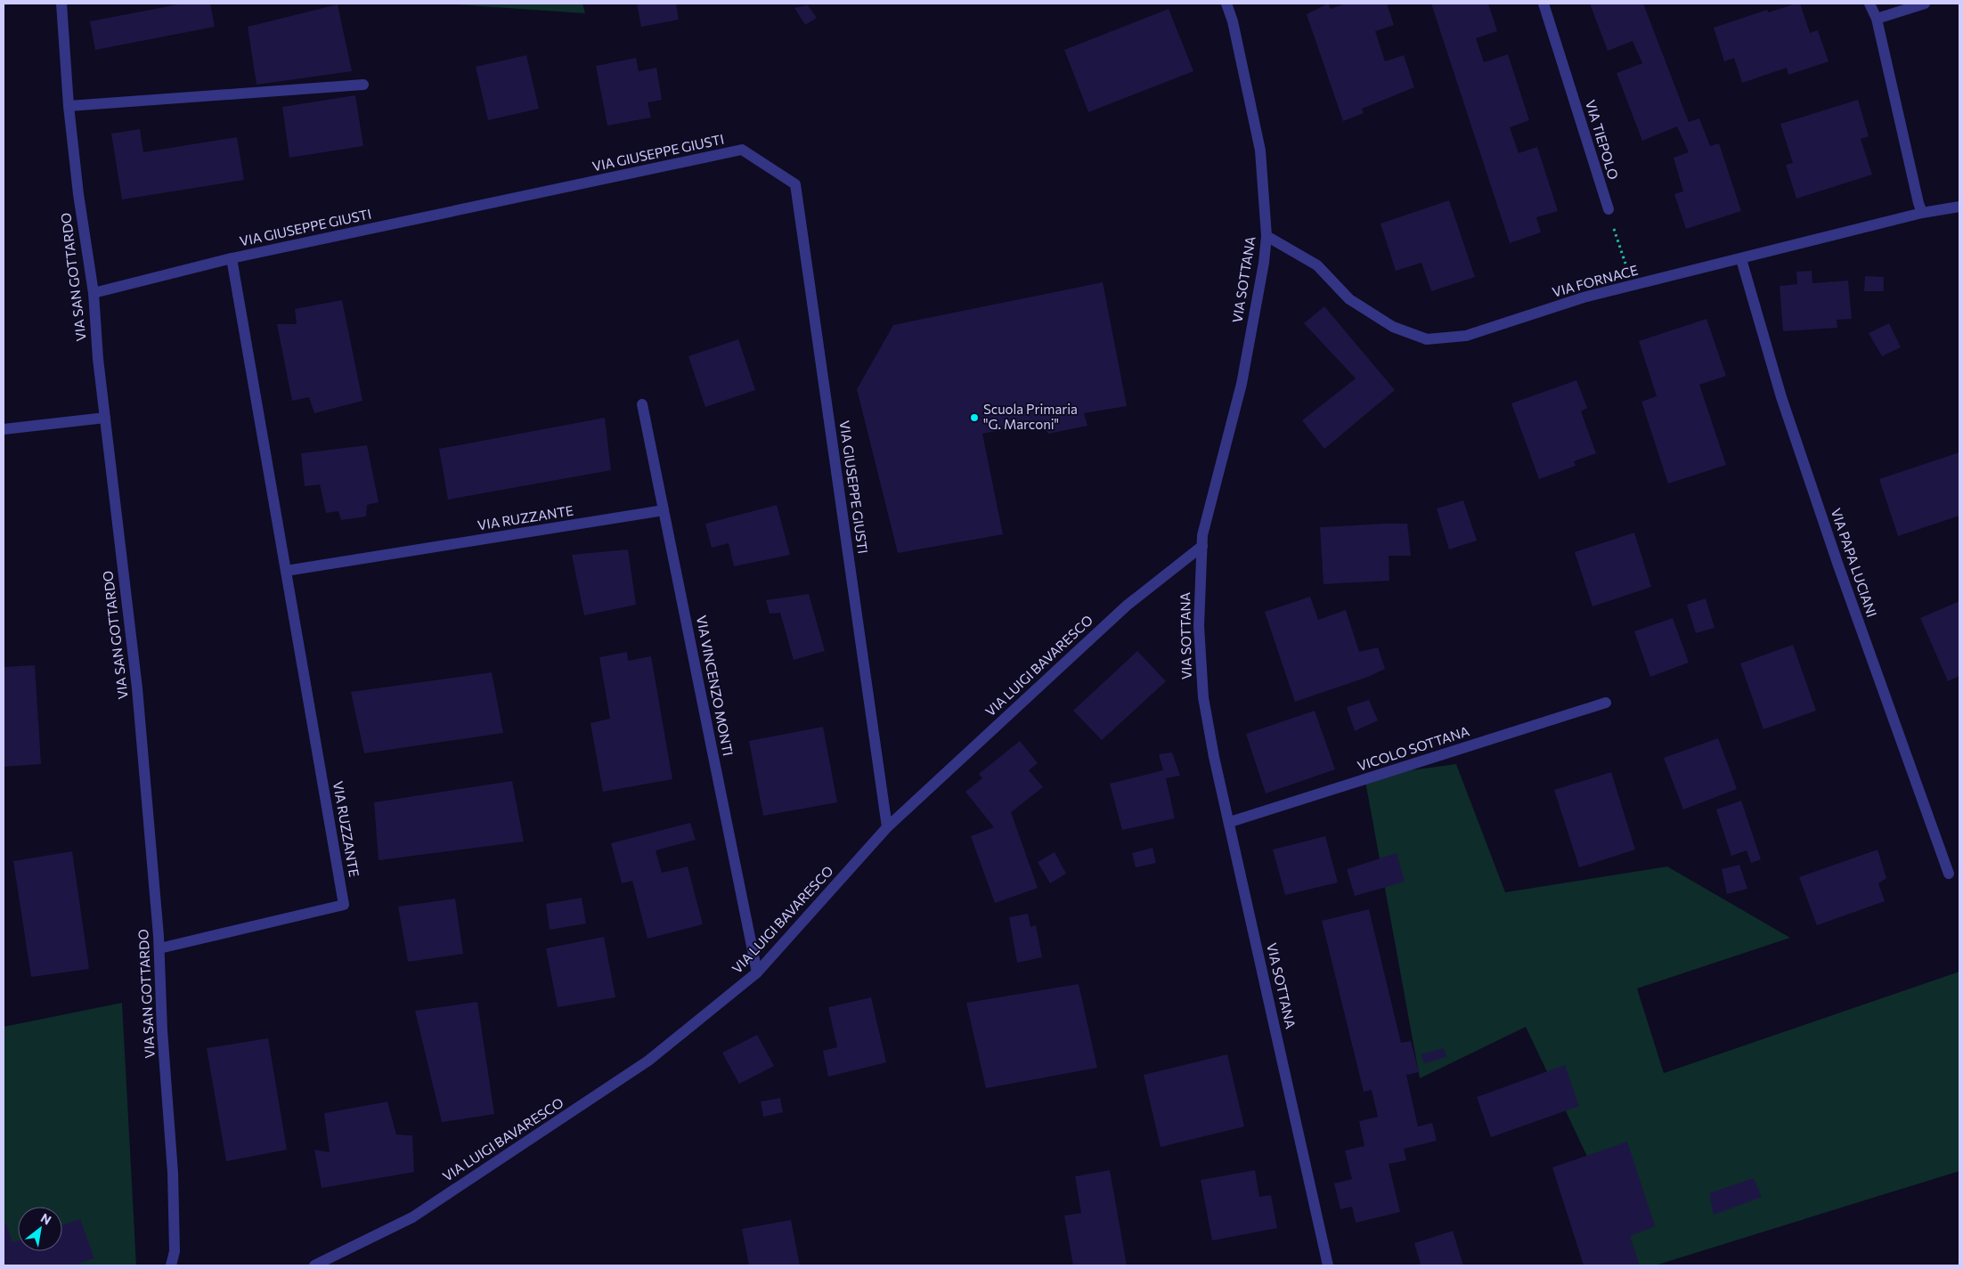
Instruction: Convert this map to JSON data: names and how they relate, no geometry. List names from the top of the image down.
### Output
{
  "streets": {
    "street": [
      "VIA TIEPOLO",
      "VIA GIUSEPPE GIUSTI",
      "VIA SAN GOTTARDO",
      "VIA SOTTANA",
      "VIA FORNACE",
      "VIA RUZZANTE",
      "VIA PAPA LUCIANI",
      "VIA LUIGI BAVARESCO",
      "VIA VINCENZO MONTI",
      "VICOLO SOTTANA"
    ]
  },
  "crossings": [
    ["VIA GIUSEPPE GIUSTI", "VIA SAN GOTTARDO"],
    ["VIA GIUSEPPE GIUSTI", "VIA RUZZANTE"],
    ["VIA GIUSEPPE GIUSTI", "VIA LUIGI BAVARESCO"],
    ["VIA SAN GOTTARDO", "VIA RUZZANTE"],
    ["VIA SOTTANA", "VIA FORNACE"],
    ["VIA SOTTANA", "VIA LUIGI BAVARESCO"],
    ["VIA SOTTANA", "VICOLO SOTTANA"],
    ["VIA FORNACE", "VIA PAPA LUCIANI"],
    ["VIA RUZZANTE", "VIA VINCENZO MONTI"],
    ["VIA LUIGI BAVARESCO", "VIA VINCENZO MONTI"]
  ],
  "places": ["Scuola Primaria \"G. Marconi\""],
  "north": "top right"
}
